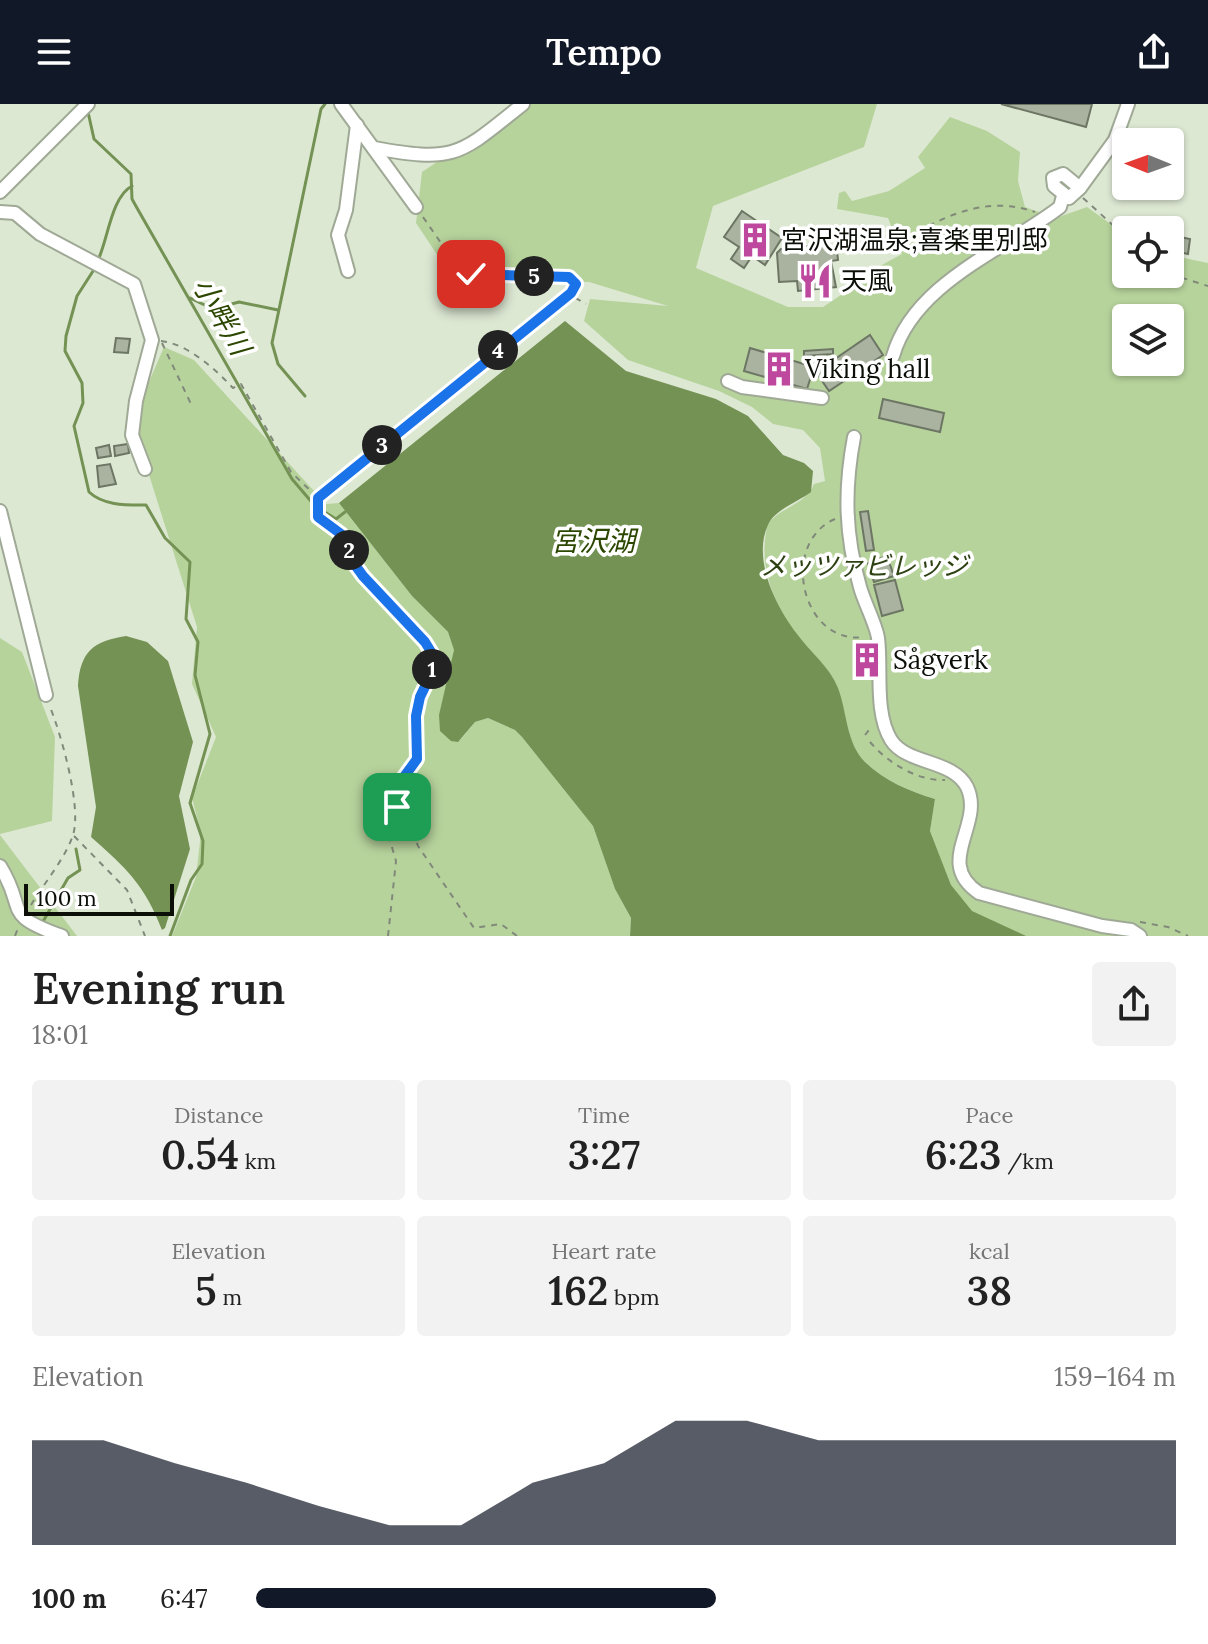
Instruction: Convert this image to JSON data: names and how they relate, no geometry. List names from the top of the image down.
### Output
{
  "water": ["小畔川", "宮沢湖"],
  "parks": ["メッツァビレッジ"],
  "places": {
    "building": ["宮沢湖温泉;喜楽里別邸", "Viking hall", "Sågverk"],
    "restaurant": ["天風"]
  },
  "scale_bar": "100 m",
  "north": "left",
  "page": {
    "header": "Tempo",
    "pins": [
      "5",
      "4",
      "3",
      "2",
      "1"
    ],
    "scale": "100 m",
    "heading": ["Evening run", "18:01"],
    "stats": [
      ["Distance", "0.54 km"],
      ["Time", "3:27"],
      ["Pace", "6:23 /km"],
      ["Elevation", "5 m"],
      ["Heart rate", "162 bpm"],
      ["kcal", "38"]
    ],
    "chart": ["Elevation", "159–164 m"],
    "list": [
      {
        "name": "100 m",
        "note": "6:47"
      }
    ]
  }
}
